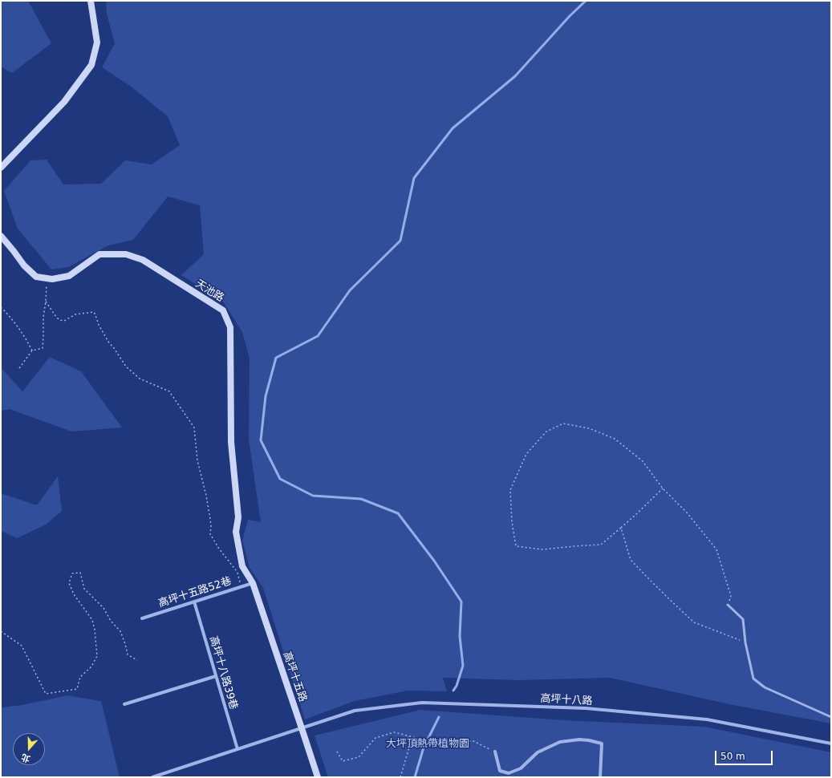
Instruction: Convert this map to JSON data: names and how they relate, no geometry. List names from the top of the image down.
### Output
{
  "streets": {
    "street": [
      "天池路",
      "高坪十五路52巷",
      "高坪十八路39巷",
      "高坪十五路",
      "高坪十八路"
    ]
  },
  "crossings": [
    ["天池路", "高坪十五路52巷"],
    ["天池路", "高坪十五路"],
    ["高坪十五路52巷", "高坪十八路39巷"],
    ["高坪十五路52巷", "高坪十五路"],
    ["高坪十八路39巷", "高坪十八路"],
    ["高坪十五路", "高坪十八路"]
  ],
  "parks": ["大坪頂熱帶植物園"],
  "scale_bar": "50 m",
  "north": "bottom"
}
